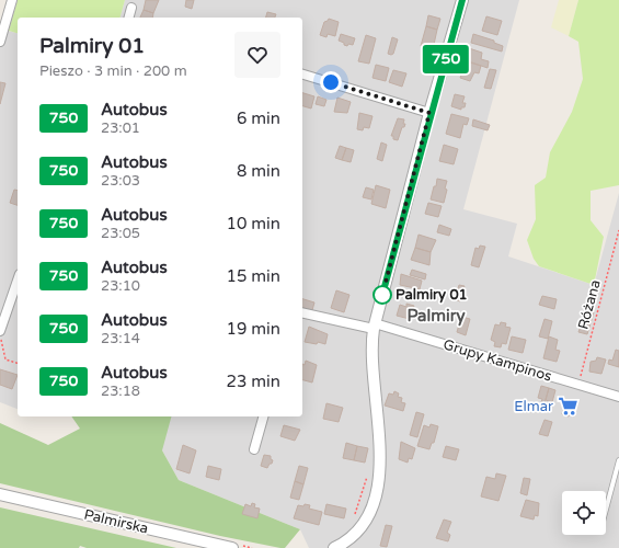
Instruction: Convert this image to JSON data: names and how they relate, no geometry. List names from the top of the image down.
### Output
{
  "streets": {
    "street": ["Grupy Kampinos", "Palmirska"],
    "path": ["Różana"]
  },
  "crossings": [
    ["Różana", "Grupy Kampinos"]
  ],
  "districts": ["Palmiry"],
  "places": {
    "other": ["Palmiry 01"],
    "supermarket": ["Elmar"]
  },
  "lines": ["bus line 750"],
  "page": {
    "on_map": "750",
    "heading": ["Palmiry 01", "Pieszo · 3 min · 200 m"],
    "list": [
      {
        "mark": "750",
        "name": "Autobus",
        "note": "23:01",
        "value": "6 min"
      },
      {
        "mark": "750",
        "name": "Autobus",
        "note": "23:03",
        "value": "8 min"
      },
      {
        "mark": "750",
        "name": "Autobus",
        "note": "23:05",
        "value": "10 min"
      },
      {
        "mark": "750",
        "name": "Autobus",
        "note": "23:10",
        "value": "15 min"
      },
      {
        "mark": "750",
        "name": "Autobus",
        "note": "23:14",
        "value": "19 min"
      },
      {
        "mark": "750",
        "name": "Autobus",
        "note": "23:18",
        "value": "23 min"
      }
    ]
  }
}
